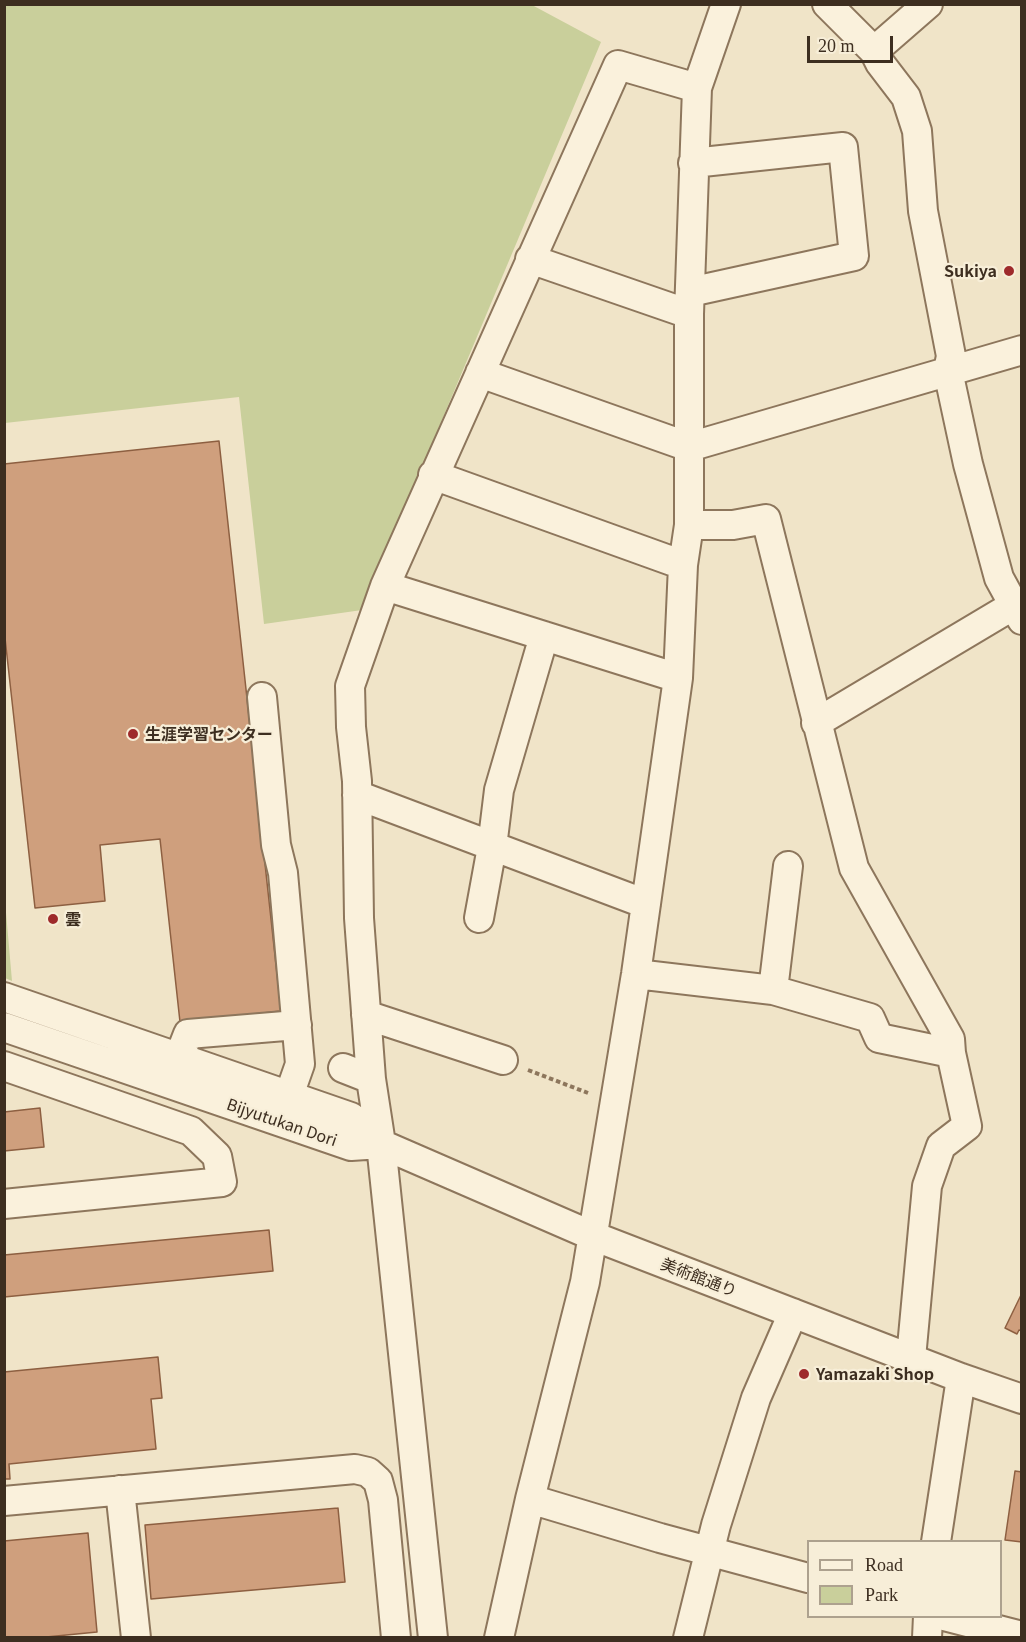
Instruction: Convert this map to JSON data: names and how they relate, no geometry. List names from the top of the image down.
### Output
{
  "streets": {
    "street": ["Bijyutukan Dori", "美術館通り"]
  },
  "crossings": [
    ["Bijyutukan Dori", "美術館通り"]
  ],
  "places": [
    "Sukiya",
    "生涯学習センター",
    "雲",
    "Yamazaki Shop"
  ],
  "legend": ["Road", "Park"],
  "scale_bar": "20 m"
}
